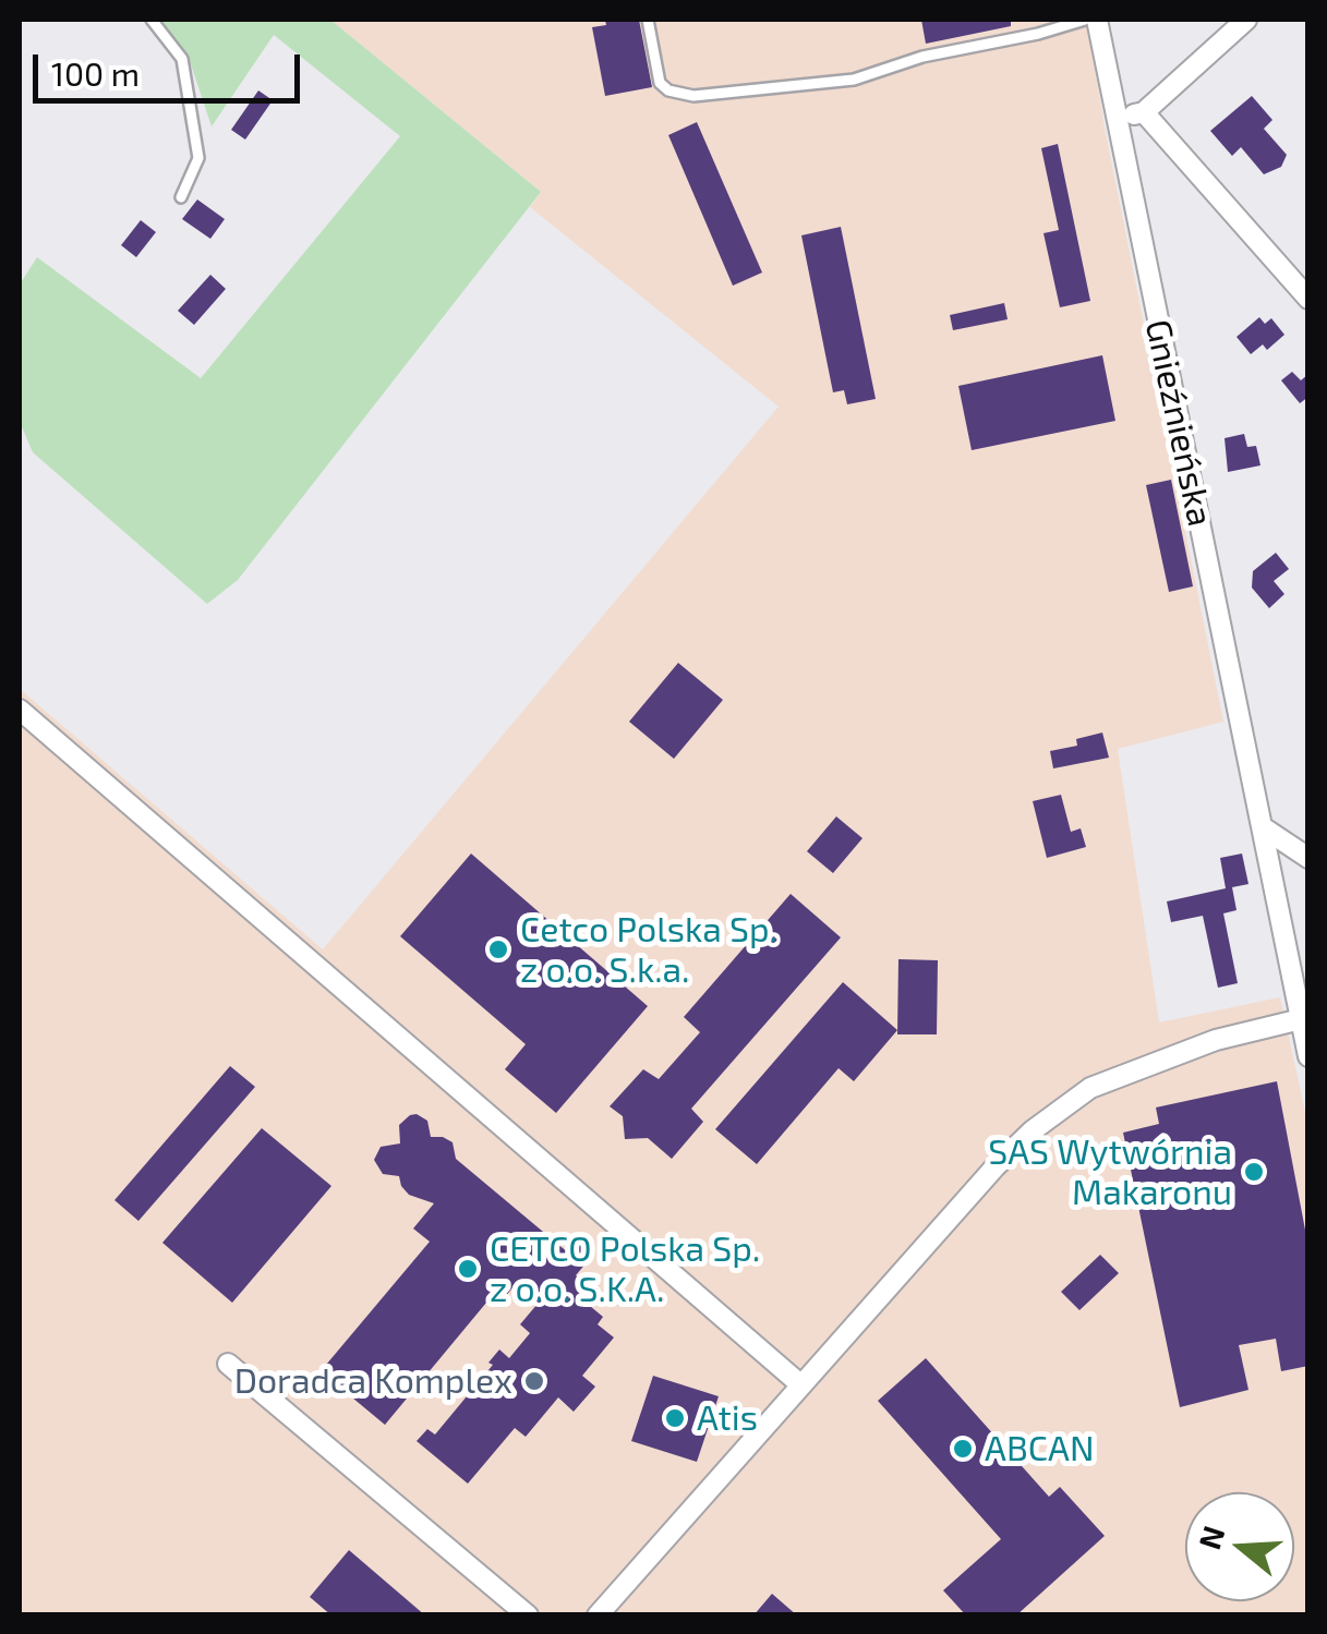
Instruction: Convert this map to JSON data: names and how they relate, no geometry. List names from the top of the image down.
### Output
{
  "streets": {
    "street": ["Gnieźnieńska"]
  },
  "places": [
    "Cetco Polska Sp. z o.o. S.k.a.",
    "SAS Wytwórnia Makaronu",
    "CETCO Polska Sp. z o.o. S.K.A.",
    "Doradca Komplex",
    "Atis",
    "ABCAN"
  ],
  "scale_bar": "100 m",
  "north": "left"
}
